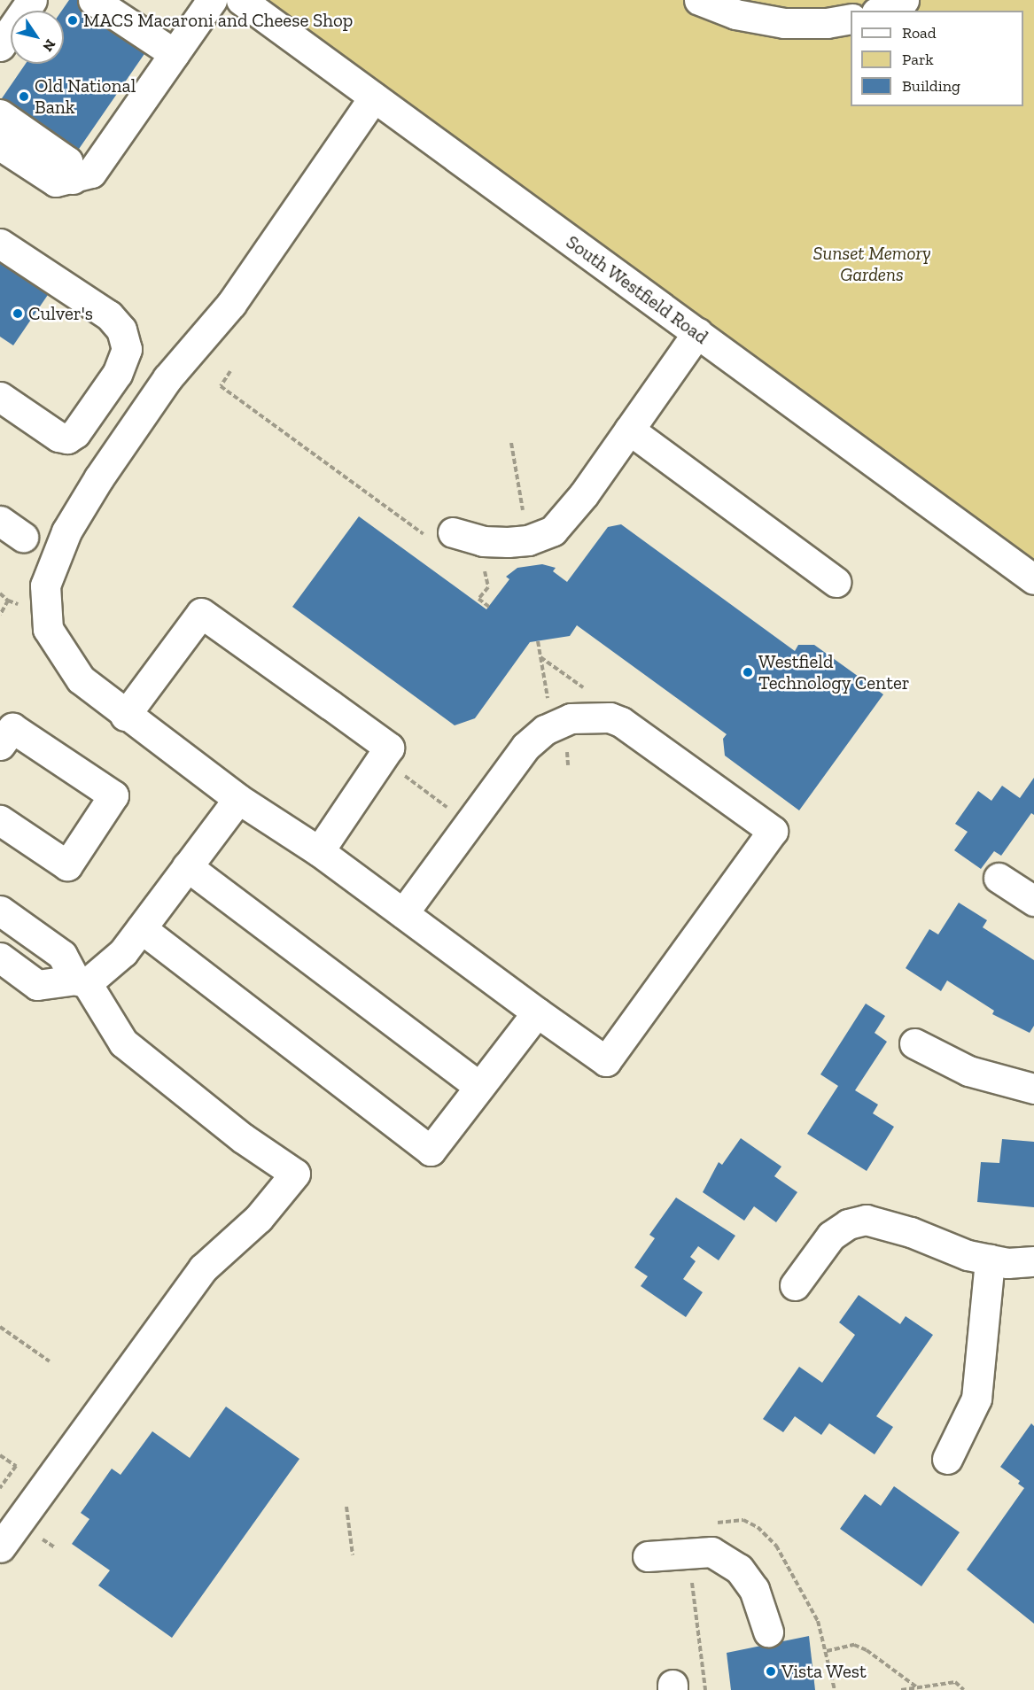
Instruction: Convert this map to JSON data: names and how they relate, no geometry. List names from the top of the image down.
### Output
{
  "streets": {
    "street": ["South Westfield Road"]
  },
  "parks": ["Sunset Memory Gardens"],
  "places": [
    "MACS Macaroni and Cheese Shop",
    "Old National Bank",
    "Culver's",
    "Westfield Technology Center",
    "Vista West"
  ],
  "legend": ["Road", "Park", "Building"],
  "north": "bottom right"
}
